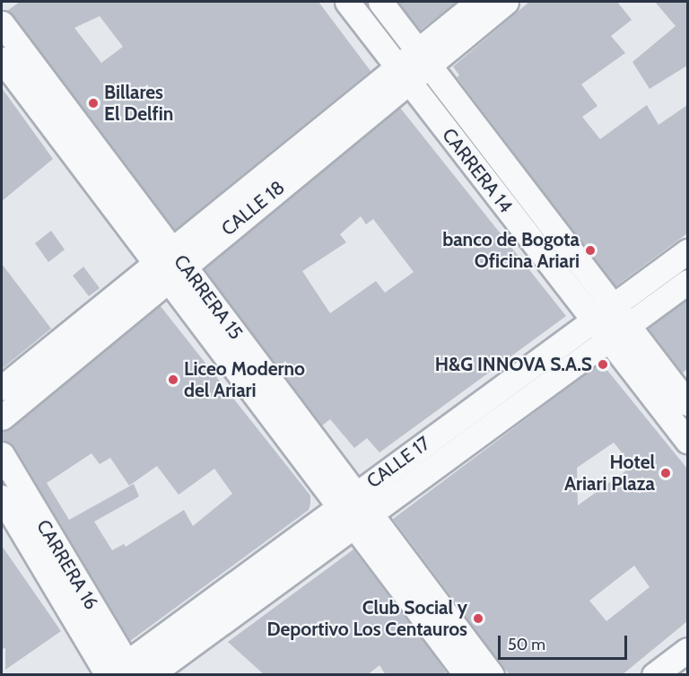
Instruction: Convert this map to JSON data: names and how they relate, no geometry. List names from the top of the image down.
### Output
{
  "streets": {
    "street": [
      "CARRERA 14",
      "CALLE 18",
      "CARRERA 15",
      "CALLE 17",
      "CARRERA 16"
    ]
  },
  "crossings": [
    ["CARRERA 14", "CALLE 18"],
    ["CARRERA 14", "CALLE 17"],
    ["CALLE 18", "CARRERA 15"],
    ["CARRERA 15", "CALLE 17"],
    ["CALLE 17", "CARRERA 16"]
  ],
  "places": [
    "Billares El Delfin",
    "banco de Bogota Oficina Ariari",
    "H&G INNOVA S.A.S",
    "Liceo Moderno del Ariari",
    "Hotel Ariari Plaza",
    "Club Social y Deportivo Los Centauros"
  ],
  "scale_bar": "50 m"
}
